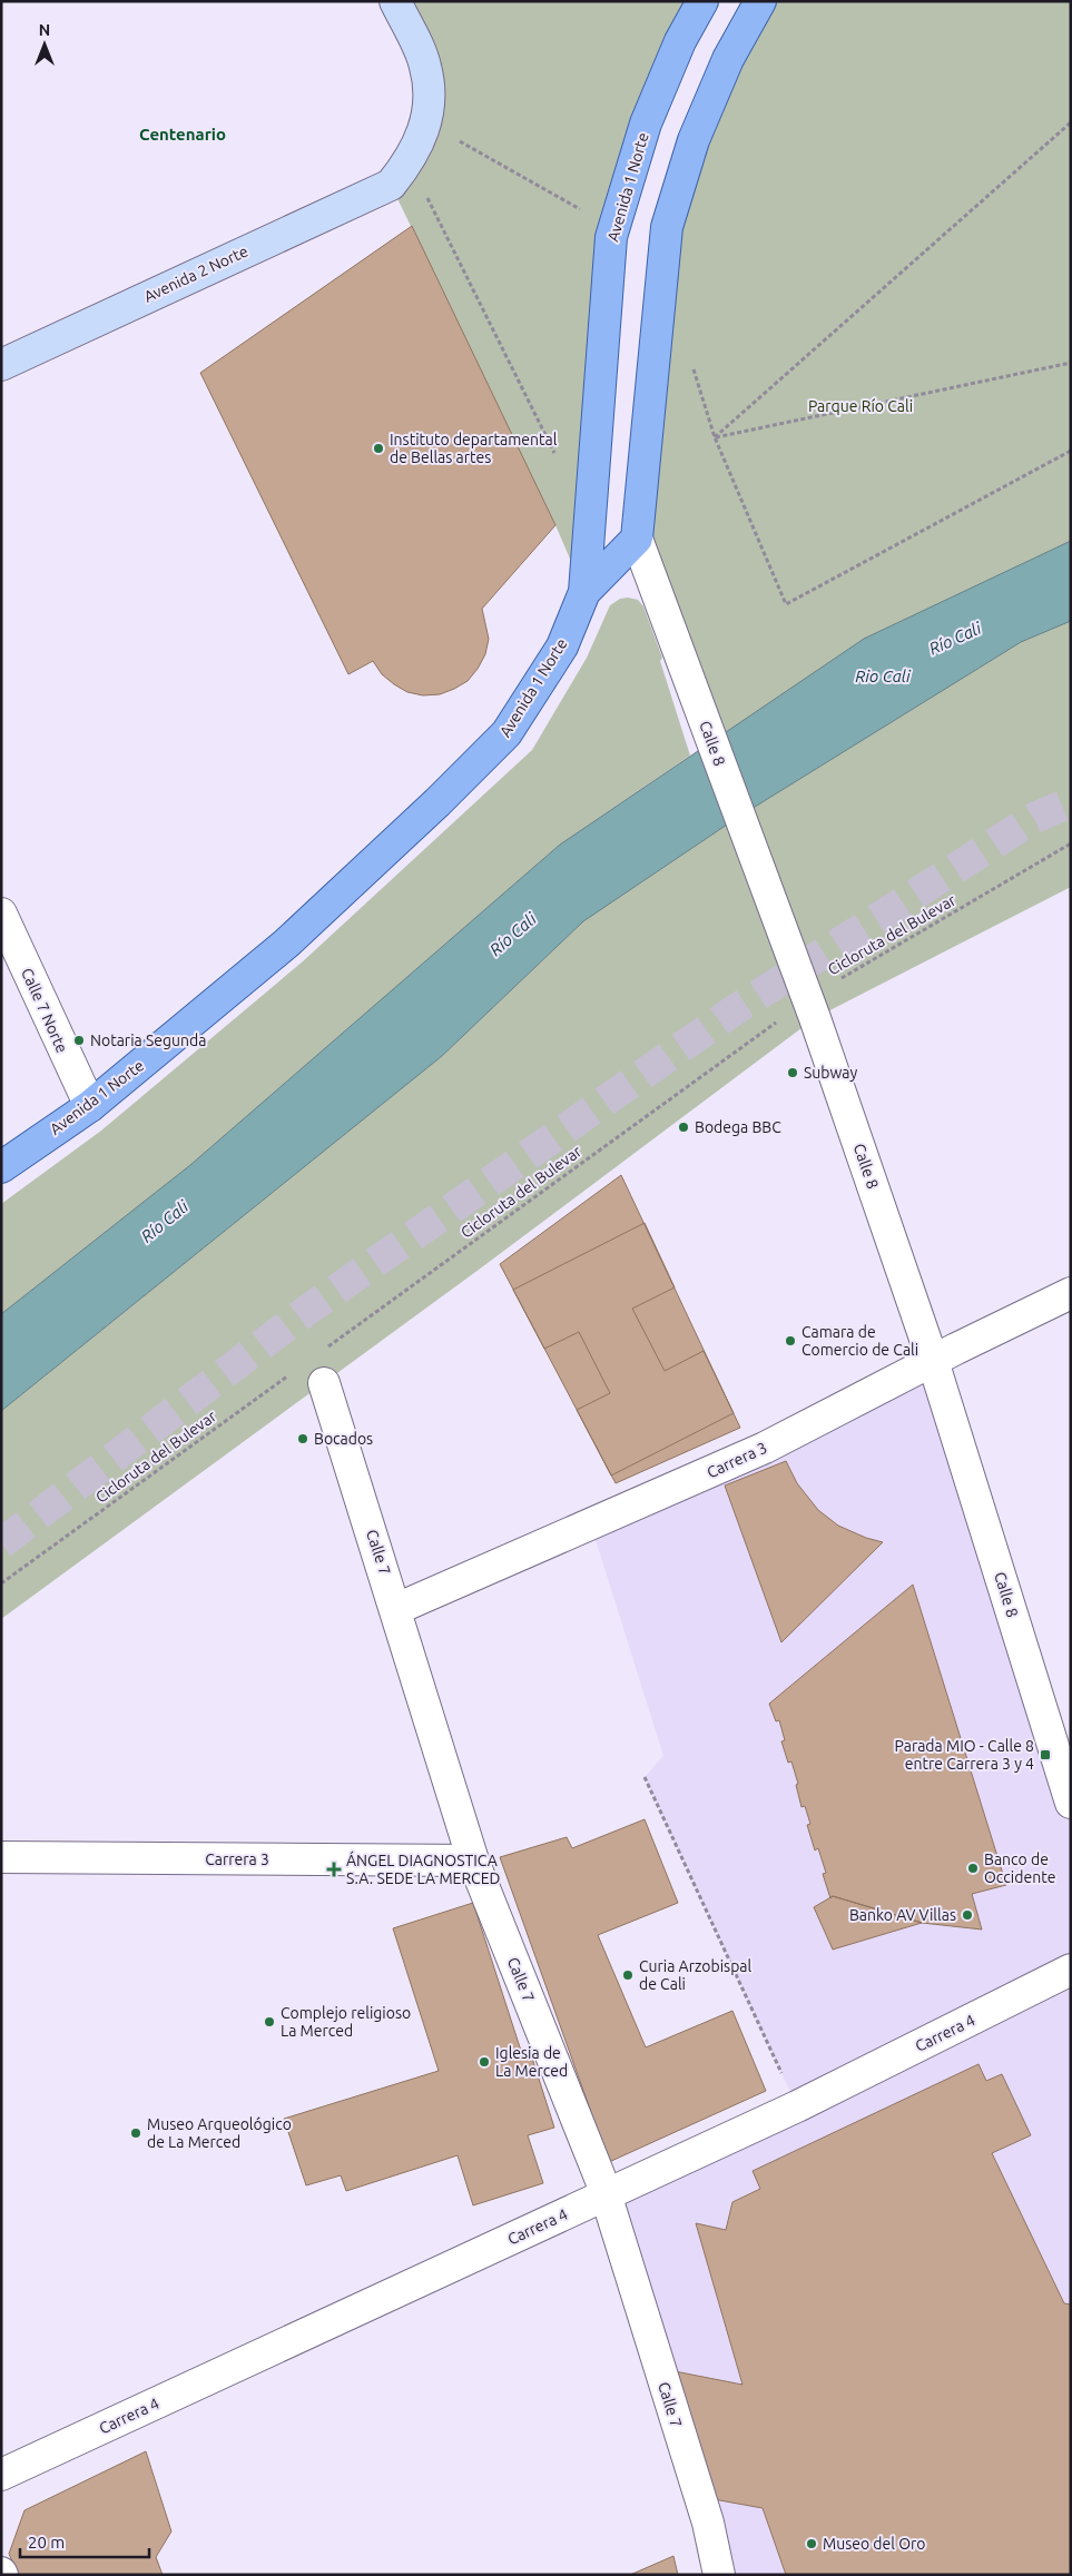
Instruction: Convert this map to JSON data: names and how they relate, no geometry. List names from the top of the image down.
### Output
{
  "streets": {
    "main road": ["Avenida 1 Norte", "Avenida 2 Norte"],
    "street": [
      "Calle 8",
      "Calle 7 Norte",
      "Carrera 3",
      "Calle 7",
      "Carrera 4"
    ],
    "path": ["Cicloruta del Bulevar"]
  },
  "crossings": [
    ["Avenida 1 Norte", "Calle 7 Norte"],
    ["Calle 8", "Cicloruta del Bulevar"],
    ["Calle 8", "Carrera 3"],
    ["Carrera 3", "Calle 7"],
    ["Calle 7", "Carrera 4"]
  ],
  "districts": ["Centenario"],
  "water": ["Río Cali", "Rio Cali"],
  "parks": ["Parque Río Cali"],
  "places": {
    "other": [
      "Instituto departamental de Bellas artes",
      "Notaria Segunda",
      "Subway",
      "Bodega BBC",
      "Camara de Comercio de Cali",
      "Bocados",
      "Banco de Occidente",
      "Banko AV Villas",
      "Curia Arzobispal de Cali",
      "Complejo religioso La Merced",
      "Iglesia de La Merced",
      "Museo Arqueológico de La Merced",
      "Museo del Oro"
    ],
    "transit": ["Parada MIO - Calle 8 entre Carrera 3 y 4"],
    "health": ["ÁNGEL DIAGNOSTICA S.A. SEDE LA MERCED"]
  },
  "scale_bar": "20 m",
  "north": "top"
}
